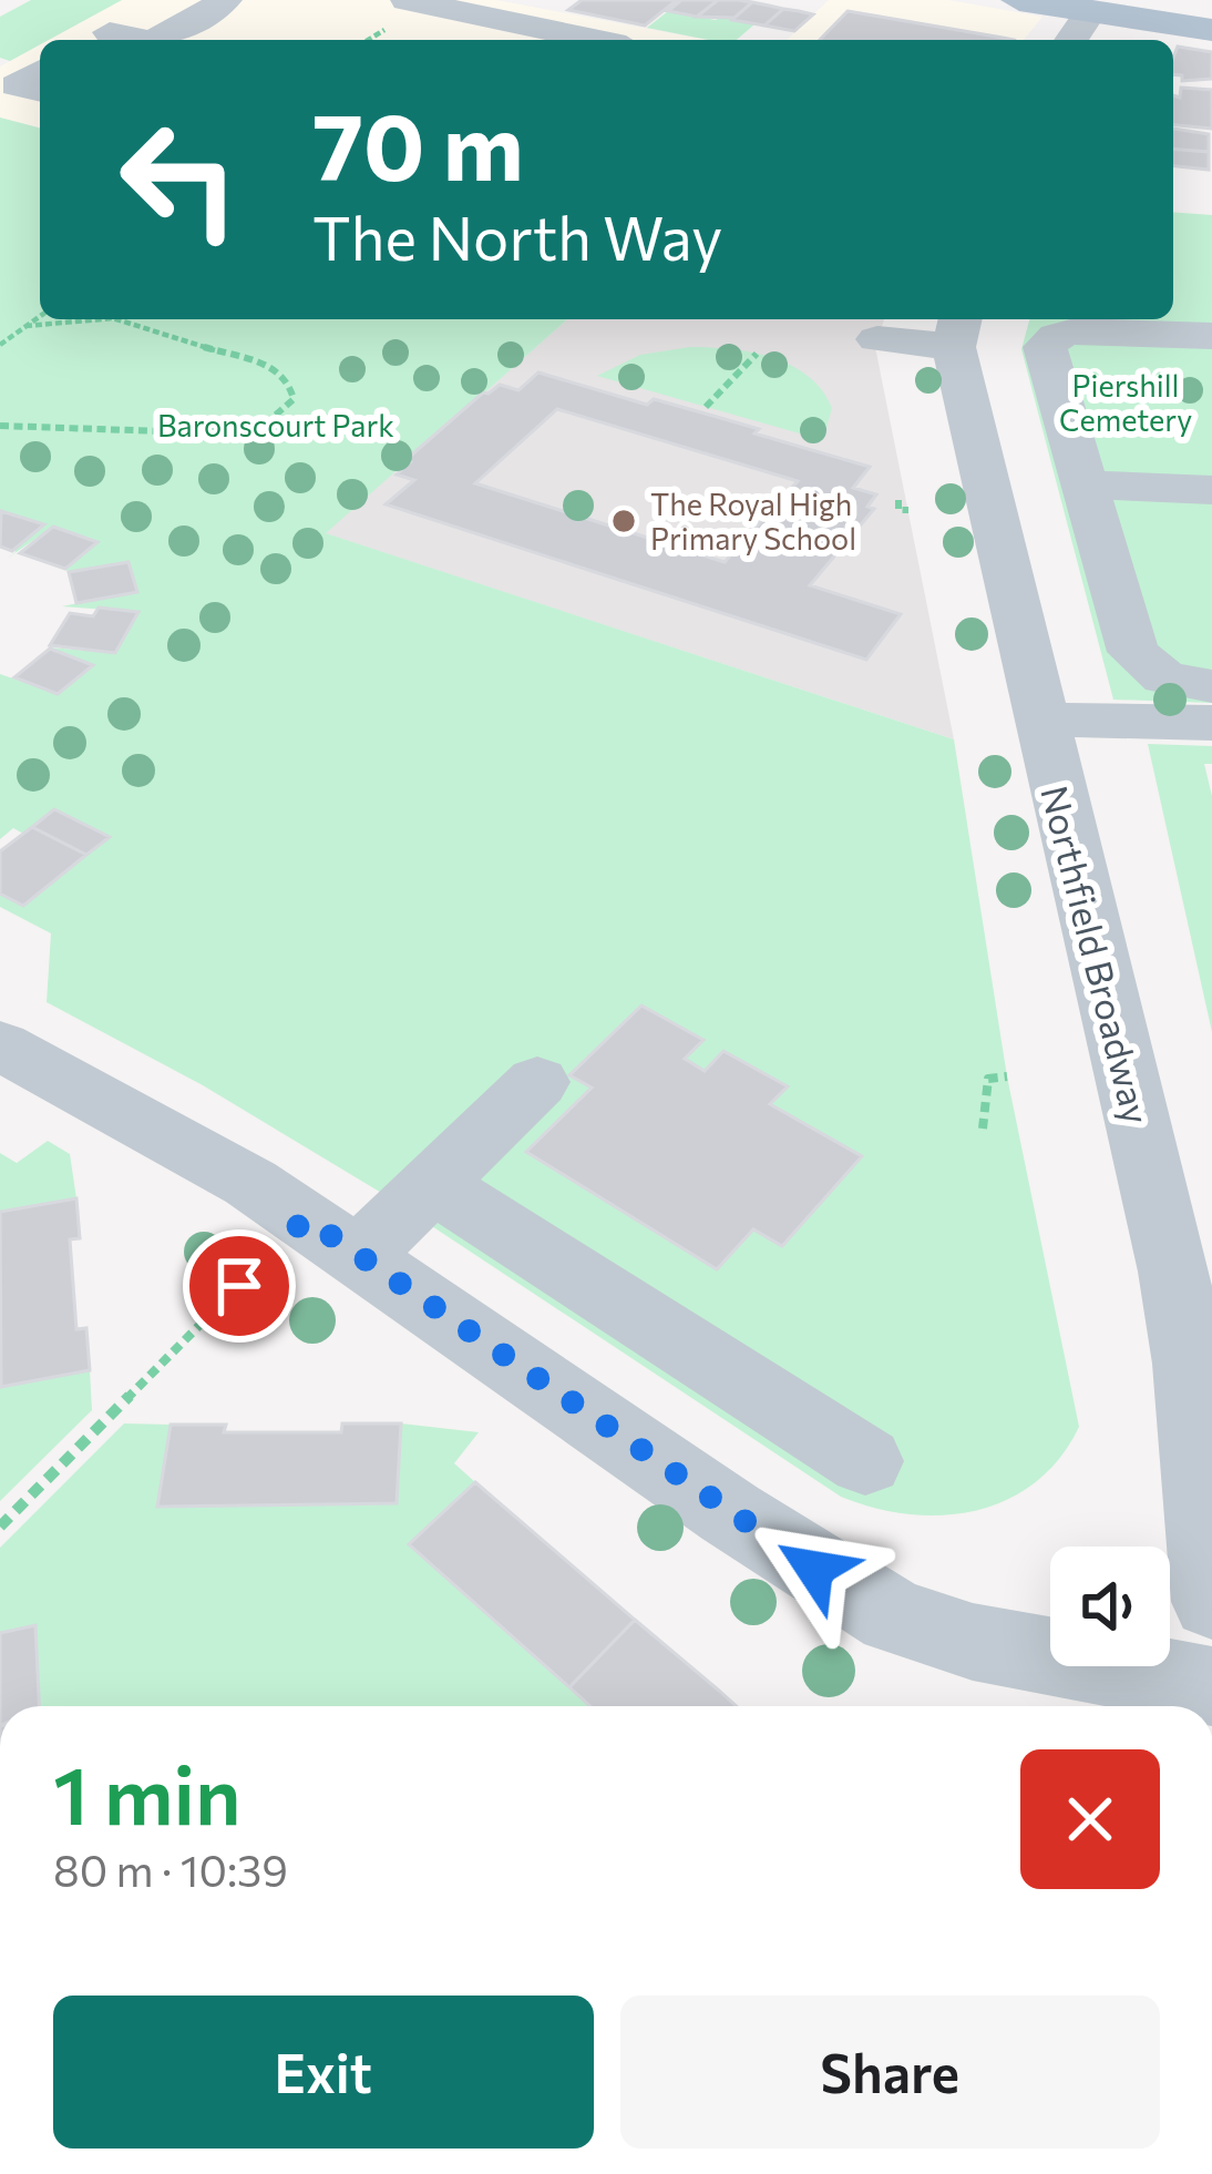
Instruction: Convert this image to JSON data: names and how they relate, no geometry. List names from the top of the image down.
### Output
{
  "streets": {
    "street": ["Northfield Broadway"]
  },
  "parks": ["Piershill Cemetery", "Baronscourt Park"],
  "places": ["The Royal High Primary School"],
  "page": {
    "turn": ["70 m", "The North Way"],
    "heading": ["1 min", "80 m · 10:39"],
    "buttons": ["Exit", "Share"]
  }
}
